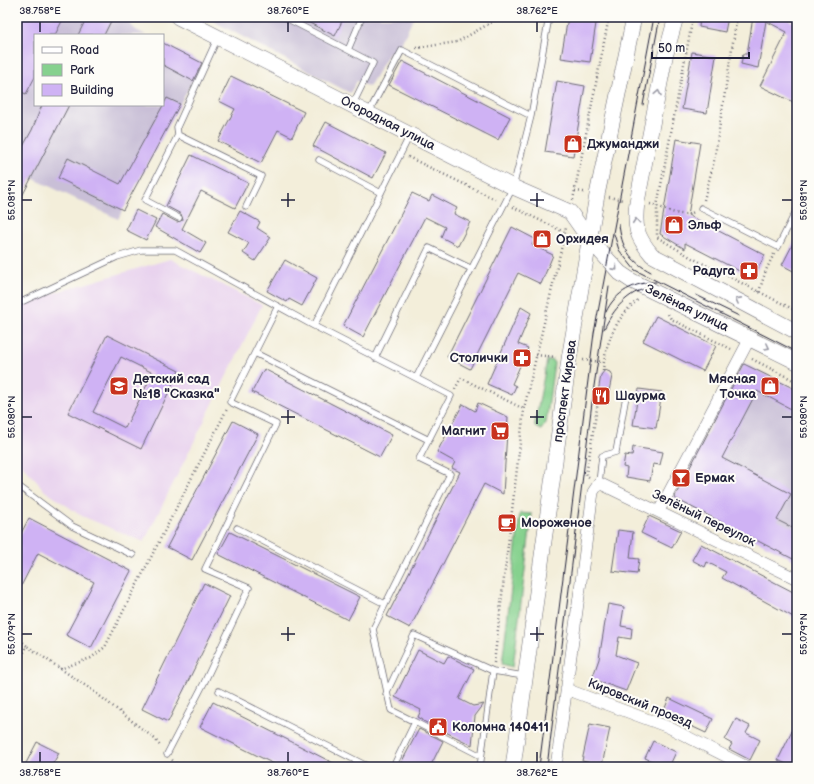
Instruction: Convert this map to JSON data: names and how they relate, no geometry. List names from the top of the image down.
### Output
{
  "streets": {
    "street": [
      "Огородная улица",
      "Зелёная улица",
      "проспект Кирова",
      "Зелёный переулок",
      "Кировский проезд"
    ]
  },
  "crossings": [
    ["Зелёная улица", "проспект Кирова"]
  ],
  "one_way": ["Зелёная улица"],
  "places": {
    "shop": [
      "Джуманджи",
      "Эльф",
      "Орхидея",
      "Мясная Точка"
    ],
    "pharmacy": ["Радуга", "Столички"],
    "school or university": ["Детский сад №18 \"Сказка\""],
    "restaurant": ["Шаурма"],
    "supermarket": ["Магнит"],
    "bar": ["Ермак"],
    "cafe": ["Мороженое"],
    "public building": ["Коломна 140411"]
  },
  "legend": ["Road", "Park", "Building"],
  "scale_bar": "50 m",
  "coordinates": [
    "38.758°E",
    "38.760°E",
    "38.762°E",
    "55.081°N",
    "55.080°N",
    "55.079°N"
  ]
}
